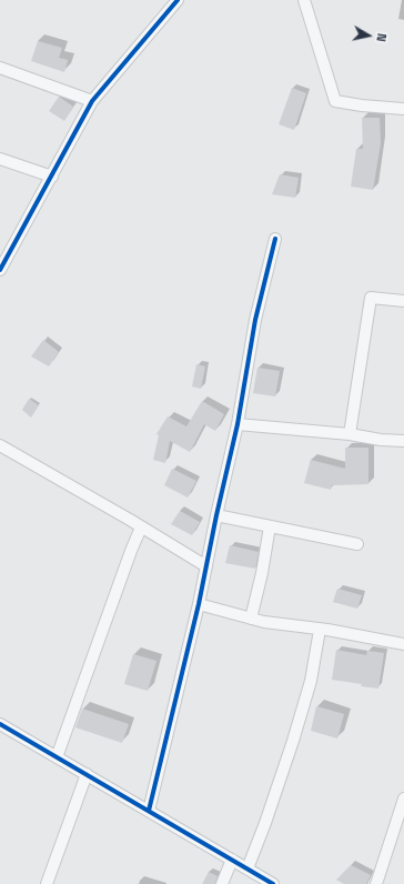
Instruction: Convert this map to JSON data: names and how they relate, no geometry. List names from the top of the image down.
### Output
{
  "north": "right"
}
